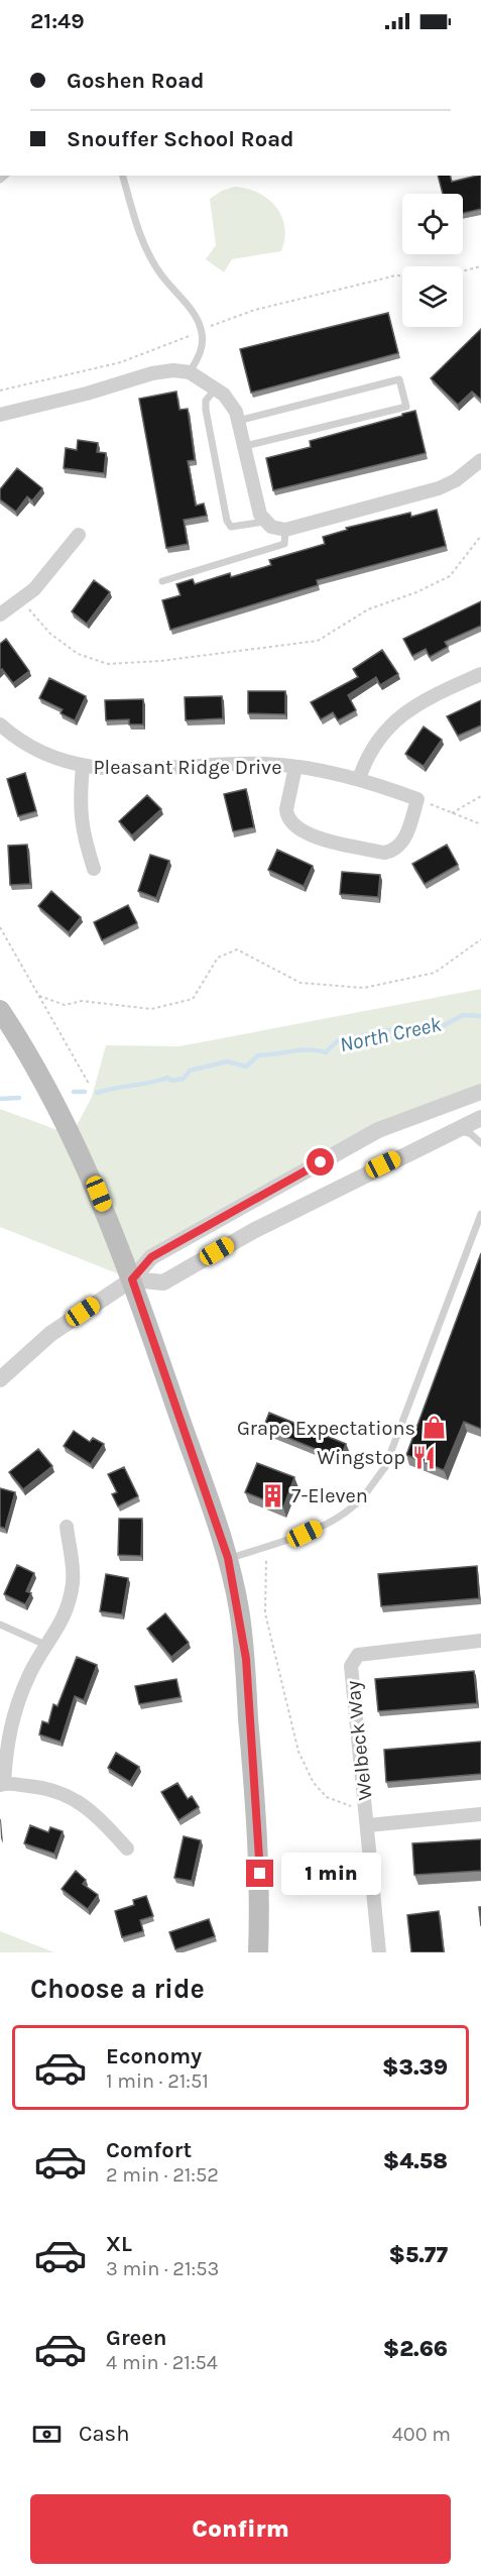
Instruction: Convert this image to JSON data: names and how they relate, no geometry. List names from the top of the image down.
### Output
{
  "streets": {
    "street": ["Pleasant Ridge Drive", "Welbeck Way"]
  },
  "water": ["North Creek"],
  "places": {
    "shop": ["Grape Expectations"],
    "restaurant": ["Wingstop"],
    "building": ["7-Eleven"]
  },
  "page": {
    "status": "21:49",
    "banner": ["Goshen Road", "Snouffer School Road"],
    "bubble": "1 min",
    "heading": "Choose a ride",
    "list": [
      {
        "name": "Economy",
        "note": "1 min · 21:51",
        "value": "$3.39"
      },
      {
        "name": "Comfort",
        "note": "2 min · 21:52",
        "value": "$4.58"
      },
      {
        "name": "XL",
        "note": "3 min · 21:53",
        "value": "$5.77"
      },
      {
        "name": "Green",
        "note": "4 min · 21:54",
        "value": "$2.66"
      }
    ],
    "pay": ["Cash", "400 m"],
    "buttons": "Confirm"
  }
}
